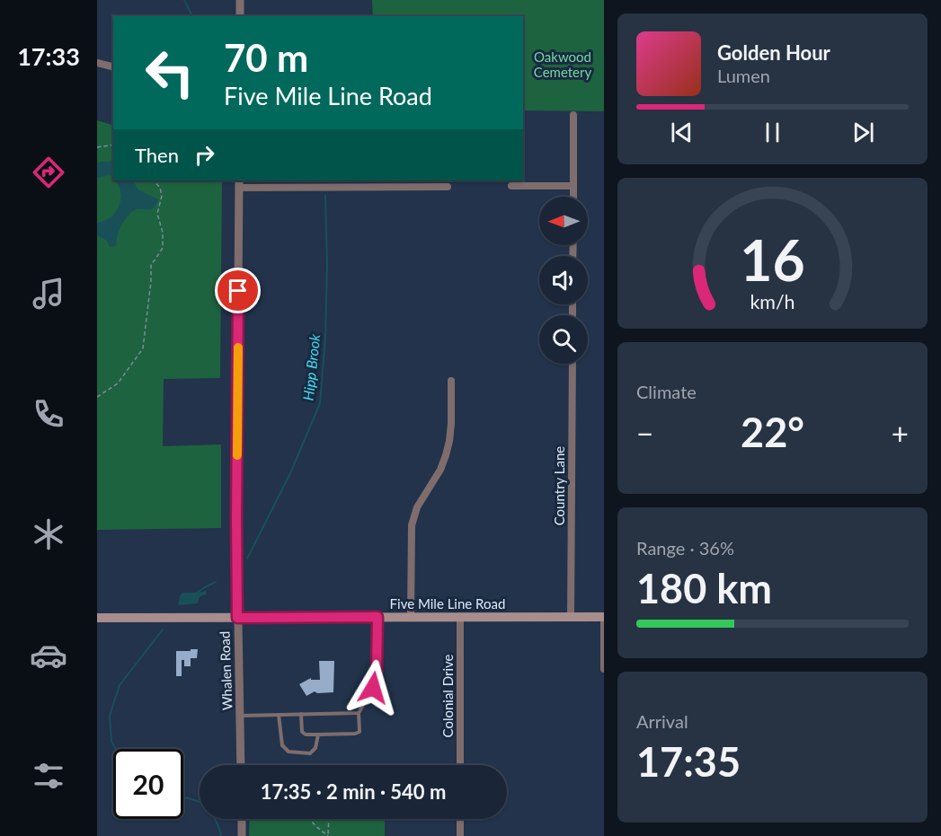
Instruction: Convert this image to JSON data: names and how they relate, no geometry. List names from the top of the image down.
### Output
{
  "streets": {
    "main road": ["Five Mile Line Road"],
    "street": ["Country Lane", "Whalen Road", "Colonial Drive"]
  },
  "crossings": [
    ["Country Lane", "Five Mile Line Road"],
    ["Five Mile Line Road", "Whalen Road"],
    ["Five Mile Line Road", "Colonial Drive"]
  ],
  "water": ["Hipp Brook"],
  "parks": ["Oakwood Cemetery"],
  "north": "left",
  "page": {
    "tabs": "17:33",
    "turn": ["70 m", "Five Mile Line Road"],
    "song": ["Golden Hour", "Lumen"],
    "then": "Then",
    "tile": [
      "Climate",
      ["Range · 36%", "180 km"],
      ["Arrival", "17:35"]
    ],
    "heat": ["−", "22°", "+"],
    "limit": "20",
    "trip": "17:35 · 2 min · 540 m",
    "gauge": ["16", "km/h"]
  }
}
